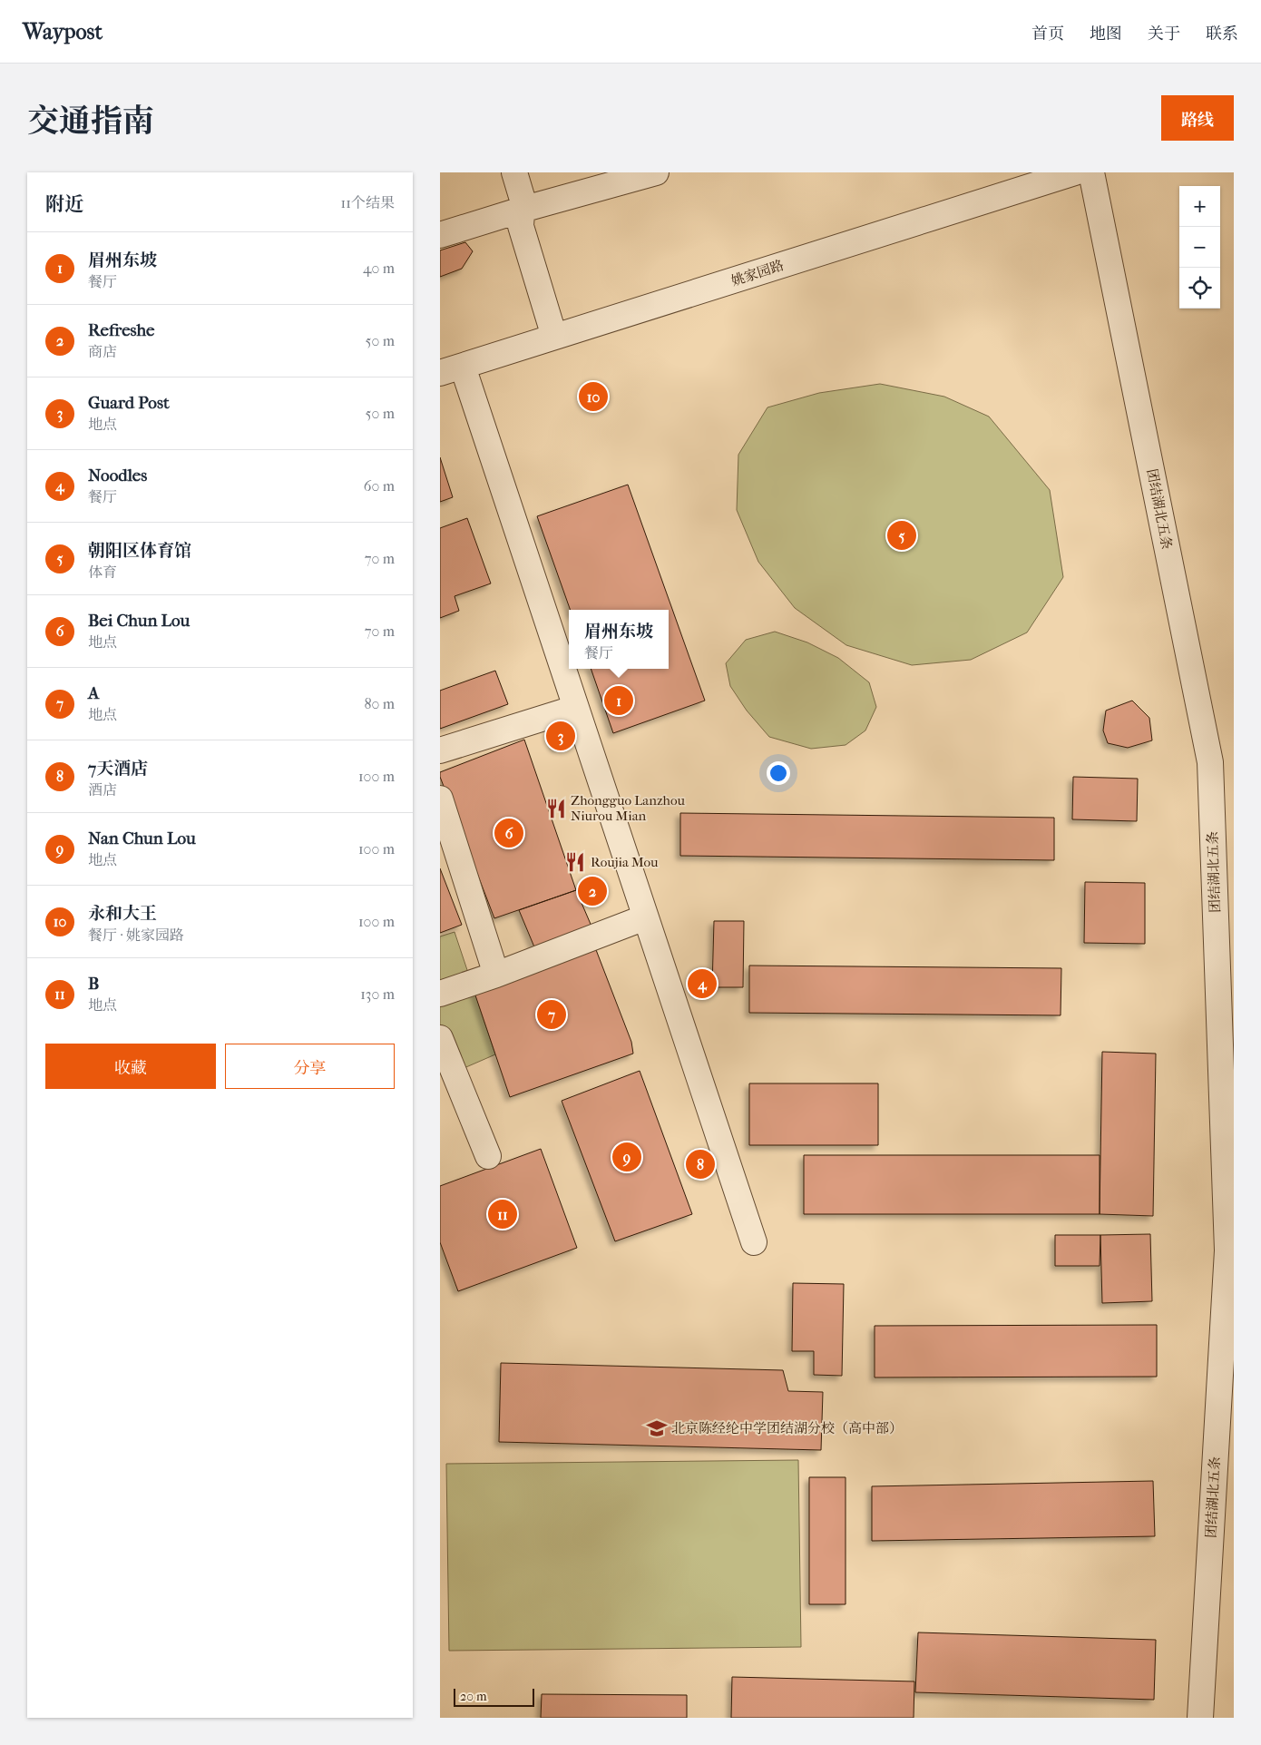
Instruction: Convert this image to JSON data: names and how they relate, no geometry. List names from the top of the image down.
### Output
{
  "streets": {
    "street": ["姚家园路", "团结湖北五条"]
  },
  "places": {
    "restaurant": ["Zhongguo Lanzhou Niurou Mian", "Roujia Mou"],
    "school or university": ["北京陈经纶中学团结湖分校（高中部）"]
  },
  "scale_bar": "20 m",
  "page": {
    "header": "Waypost",
    "nav": [
      "首页",
      "地图",
      "关于",
      "联系"
    ],
    "title": "交通指南",
    "buttons": [
      "路线",
      ["收藏", "分享"]
    ],
    "heading": ["附近", "11个结果"],
    "map_buttons": ["+", "−"],
    "list": [
      {
        "mark": "1",
        "name": "眉州东坡",
        "note": "餐厅",
        "value": "40 m"
      },
      {
        "mark": "2",
        "name": "Refreshe",
        "note": "商店",
        "value": "50 m"
      },
      {
        "mark": "3",
        "name": "Guard Post",
        "note": "地点",
        "value": "50 m"
      },
      {
        "mark": "4",
        "name": "Noodles",
        "note": "餐厅",
        "value": "60 m"
      },
      {
        "mark": "5",
        "name": "朝阳区体育馆",
        "note": "体育",
        "value": "70 m"
      },
      {
        "mark": "6",
        "name": "Bei Chun Lou",
        "note": "地点",
        "value": "70 m"
      },
      {
        "mark": "7",
        "name": "A",
        "note": "地点",
        "value": "80 m"
      },
      {
        "mark": "8",
        "name": "7天酒店",
        "note": "酒店",
        "value": "100 m"
      },
      {
        "mark": "9",
        "name": "Nan Chun Lou",
        "note": "地点",
        "value": "100 m"
      },
      {
        "mark": "10",
        "name": "永和大王",
        "note": "餐厅 · 姚家园路",
        "value": "100 m"
      },
      {
        "mark": "11",
        "name": "B",
        "note": "地点",
        "value": "130 m"
      }
    ],
    "pins": [
      "10",
      "5",
      "1",
      "3",
      "6",
      "2",
      "4",
      "7",
      "9",
      "8",
      "11"
    ],
    "popup": ["眉州东坡", "餐厅"],
    "scale": "20 m"
  }
}
